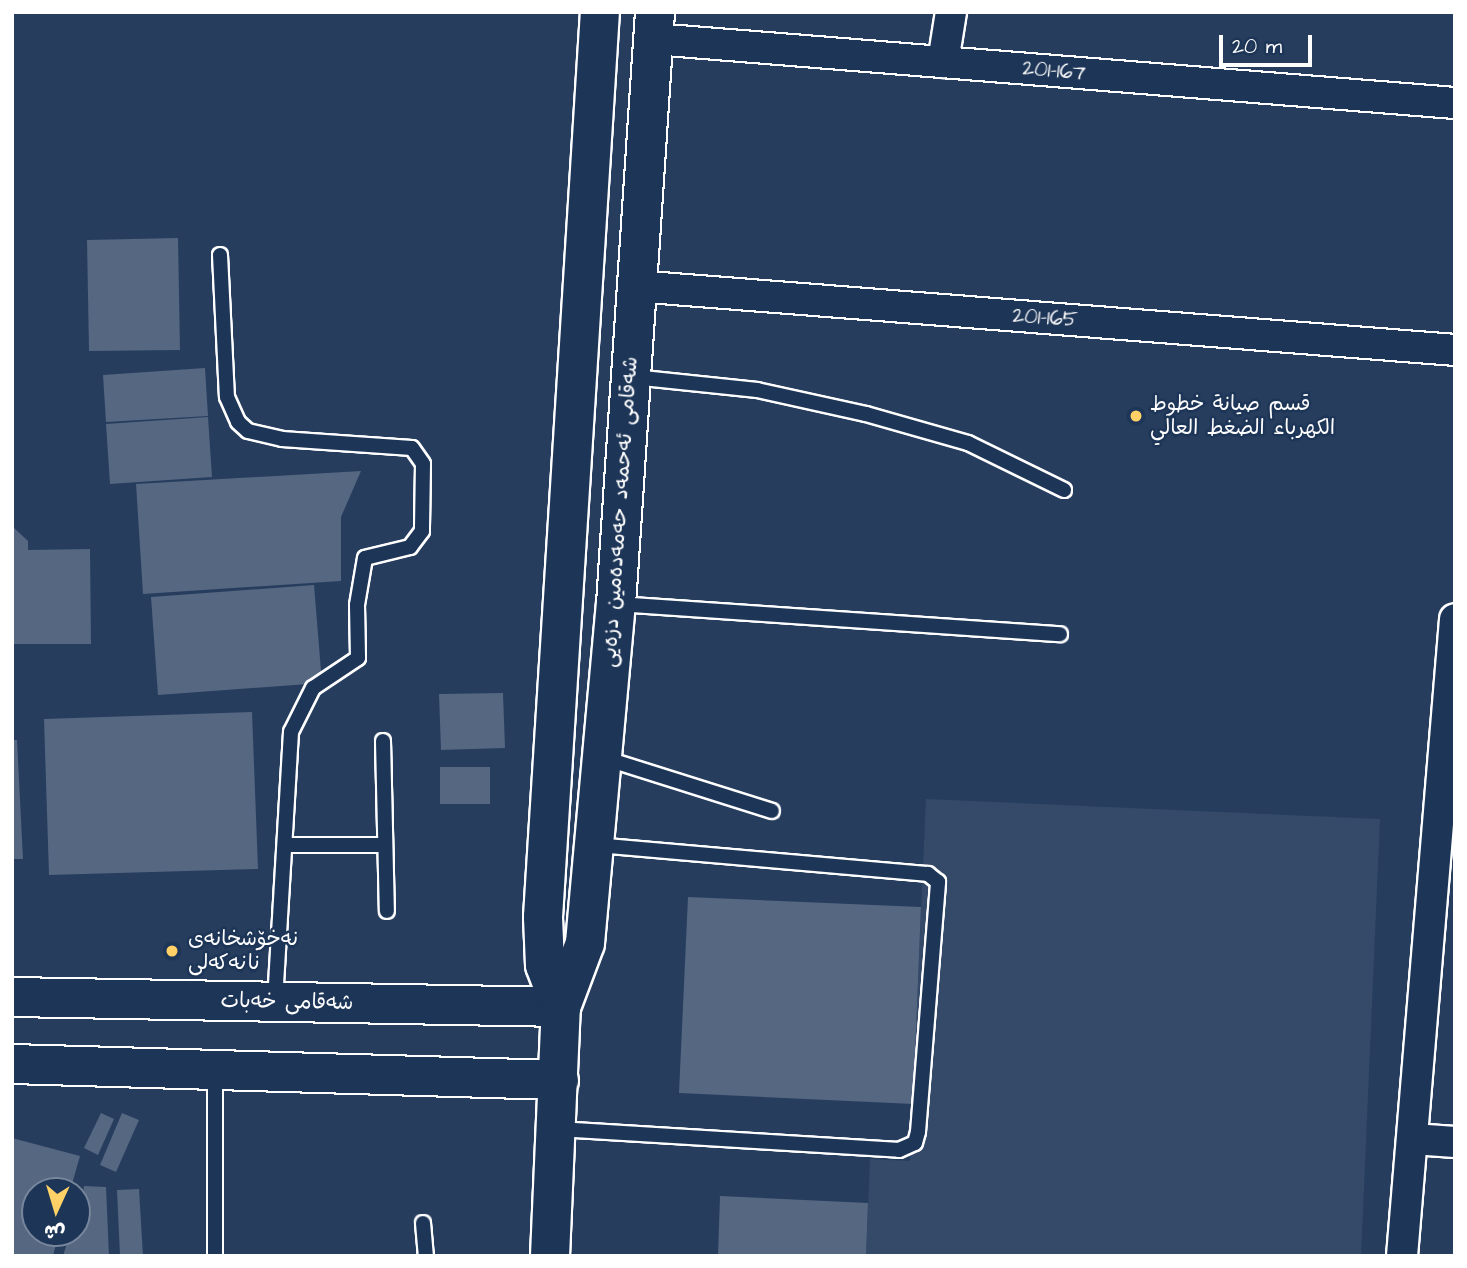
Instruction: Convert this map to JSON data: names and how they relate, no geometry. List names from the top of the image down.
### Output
{
  "streets": {
    "street": [
      "201-167",
      "201-165",
      "شەقامی ئەحمەد حەمەدەمین دزەیی",
      "شەقامی خەبات"
    ]
  },
  "crossings": [
    ["201-167", "شەقامی ئەحمەد حەمەدەمین دزەیی"],
    ["201-165", "شەقامی ئەحمەد حەمەدەمین دزەیی"],
    ["شەقامی ئەحمەد حەمەدەمین دزەیی", "شەقامی خەبات"]
  ],
  "places": ["قسم صيانة خطوط الكهرباء الضغط العالي", "نەخۆشخانەی نانەکەلی"],
  "scale_bar": "20 m",
  "north": "bottom"
}
